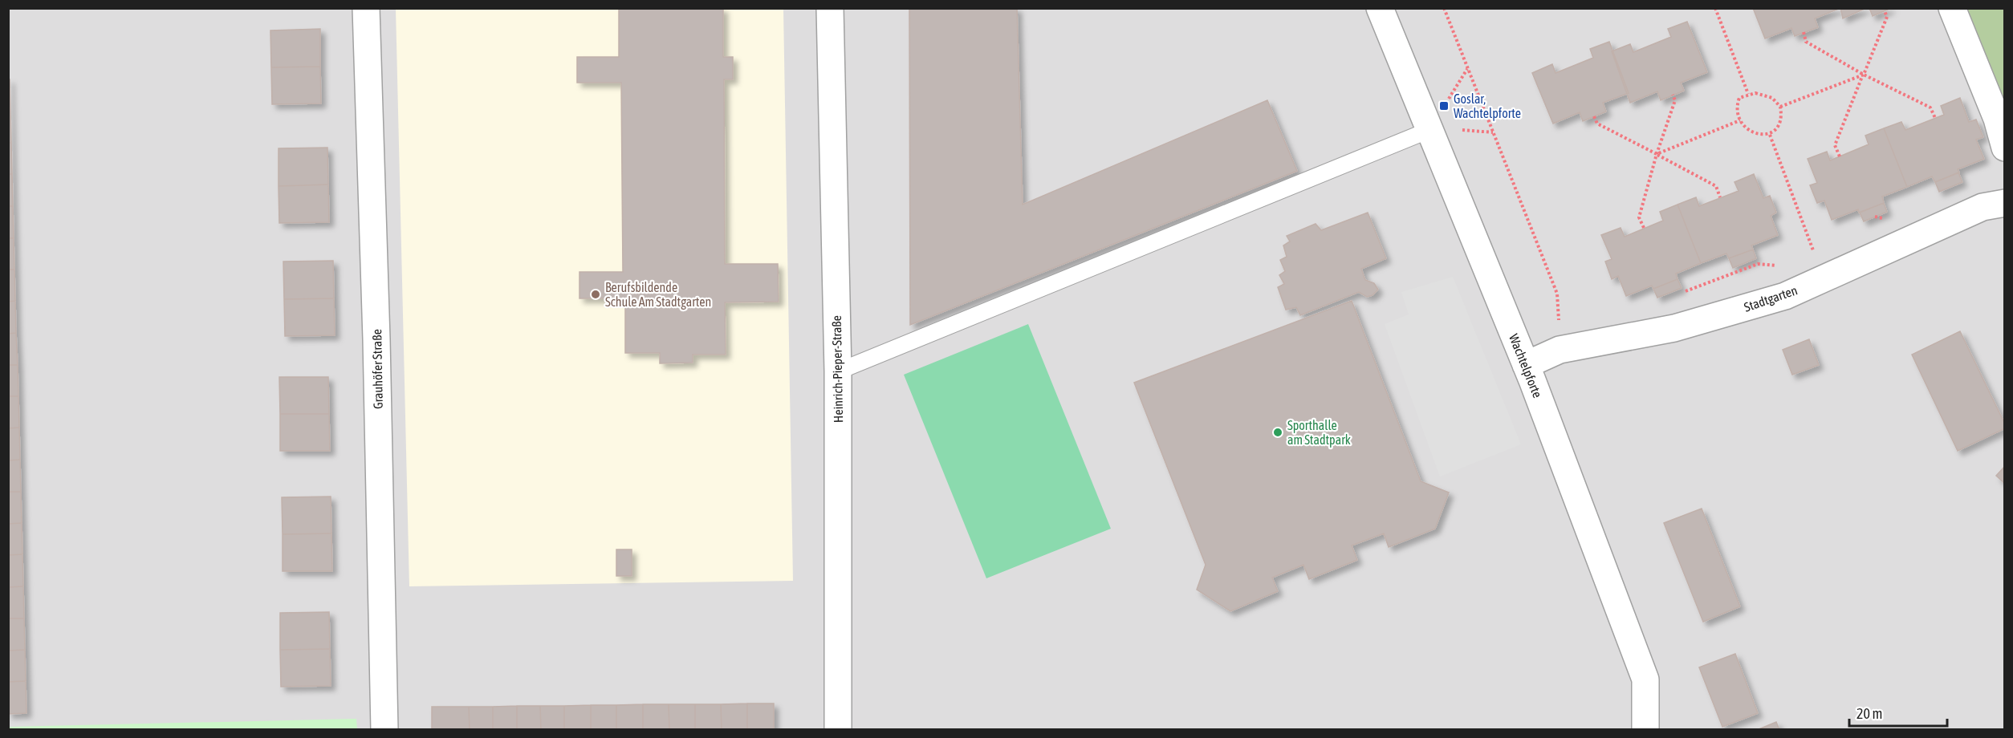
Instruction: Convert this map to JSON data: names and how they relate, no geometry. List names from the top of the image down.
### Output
{
  "streets": {
    "street": [
      "Stadtgarten",
      "Wachtelpforte",
      "Grauhöfer Straße",
      "Heinrich-Pieper-Straße"
    ]
  },
  "crossings": [
    ["Stadtgarten", "Wachtelpforte"]
  ],
  "places": {
    "transit": ["Goslar, Wachtelpforte"],
    "other": ["Berufsbildende Schule Am Stadtgarten", "Sporthalle am Stadtpark"]
  },
  "scale_bar": "20 m"
}
